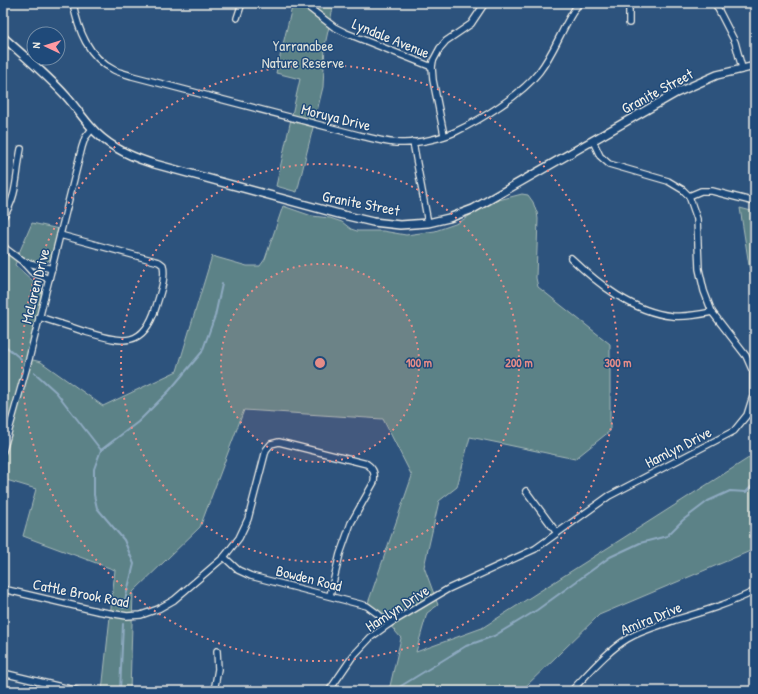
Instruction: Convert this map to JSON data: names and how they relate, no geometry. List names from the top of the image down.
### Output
{
  "streets": {
    "street": [
      "Lyndale Avenue",
      "Granite Street",
      "Moruya Drive",
      "McLaren Drive",
      "Hamlyn Drive",
      "Bowden Road",
      "Cattle Brook Road",
      "Amira Drive"
    ]
  },
  "crossings": [
    ["Granite Street", "McLaren Drive"],
    ["Hamlyn Drive", "Bowden Road"],
    ["Bowden Road", "Cattle Brook Road"]
  ],
  "parks": ["Yarranabee Nature Reserve"],
  "north": "left",
  "rings": ["100 m", "200 m", "300 m"]
}
